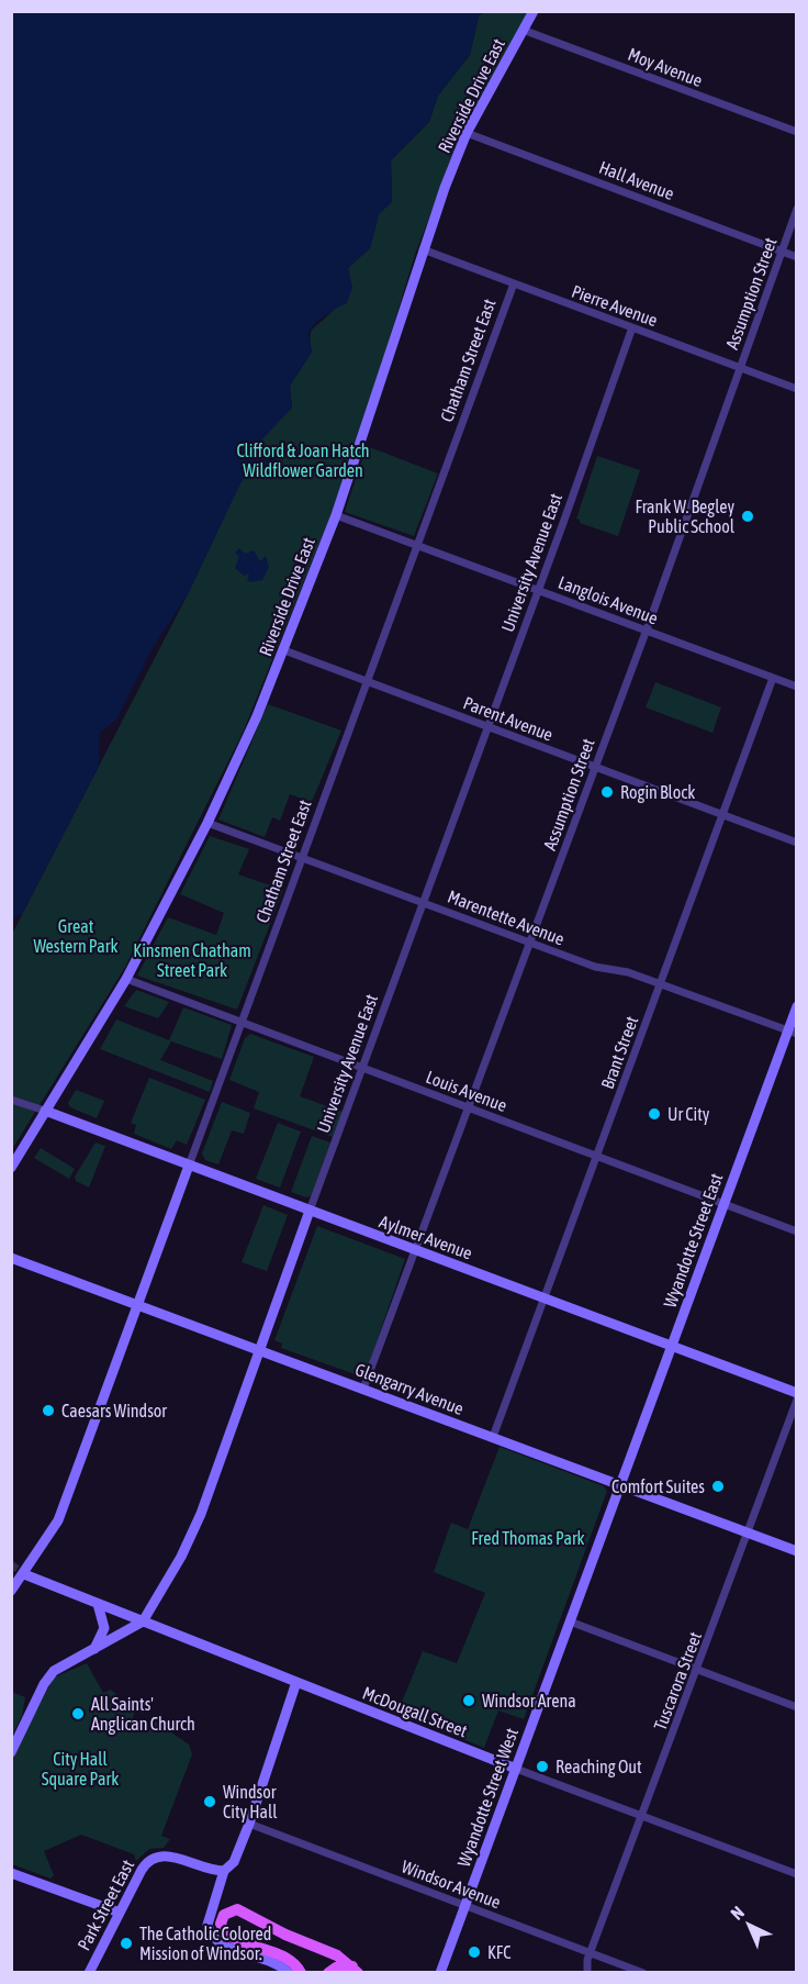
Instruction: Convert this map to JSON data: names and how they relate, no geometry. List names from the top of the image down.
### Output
{
  "streets": {
    "main road": [
      "Riverside Drive East",
      "Chatham Street East",
      "University Avenue East",
      "Aylmer Avenue",
      "Wyandotte Street East",
      "Glengarry Avenue",
      "McDougall Street",
      "Wyandotte Street West",
      "Park Street East"
    ],
    "street": [
      "Moy Avenue",
      "Hall Avenue",
      "Assumption Street",
      "Pierre Avenue",
      "Langlois Avenue",
      "Parent Avenue",
      "Marentette Avenue",
      "Brant Street",
      "Louis Avenue",
      "Tuscarora Street",
      "Windsor Avenue"
    ]
  },
  "crossings": [
    ["Moy Avenue", "Riverside Drive East"],
    ["Riverside Drive East", "Hall Avenue"],
    ["Riverside Drive East", "Pierre Avenue"],
    ["Riverside Drive East", "Langlois Avenue"],
    ["Riverside Drive East", "Parent Avenue"],
    ["Riverside Drive East", "Marentette Avenue"],
    ["Riverside Drive East", "Louis Avenue"],
    ["Riverside Drive East", "Aylmer Avenue"],
    ["Hall Avenue", "Assumption Street"],
    ["Assumption Street", "Pierre Avenue"],
    ["Assumption Street", "Langlois Avenue"],
    ["Assumption Street", "Parent Avenue"],
    ["Assumption Street", "Marentette Avenue"],
    ["Assumption Street", "Louis Avenue"],
    ["Assumption Street", "Aylmer Avenue"],
    ["Assumption Street", "Glengarry Avenue"],
    ["Pierre Avenue", "Chatham Street East"],
    ["Pierre Avenue", "University Avenue East"],
    ["Chatham Street East", "Langlois Avenue"],
    ["Chatham Street East", "Parent Avenue"],
    ["Chatham Street East", "Marentette Avenue"],
    ["Chatham Street East", "Louis Avenue"],
    ["Chatham Street East", "Aylmer Avenue"],
    ["Chatham Street East", "Glengarry Avenue"],
    ["Chatham Street East", "McDougall Street"],
    ["University Avenue East", "Langlois Avenue"],
    ["University Avenue East", "Parent Avenue"],
    ["University Avenue East", "Marentette Avenue"],
    ["University Avenue East", "Louis Avenue"],
    ["University Avenue East", "Aylmer Avenue"],
    ["University Avenue East", "Glengarry Avenue"],
    ["University Avenue East", "McDougall Street"],
    ["Langlois Avenue", "Brant Street"],
    ["Parent Avenue", "Brant Street"],
    ["Marentette Avenue", "Brant Street"],
    ["Marentette Avenue", "Wyandotte Street East"],
    ["Brant Street", "Louis Avenue"],
    ["Brant Street", "Aylmer Avenue"],
    ["Brant Street", "Glengarry Avenue"],
    ["Louis Avenue", "Wyandotte Street East"],
    ["Aylmer Avenue", "Wyandotte Street East"],
    ["Wyandotte Street East", "Glengarry Avenue"],
    ["Wyandotte Street East", "Wyandotte Street West"],
    ["Glengarry Avenue", "Tuscarora Street"],
    ["Glengarry Avenue", "Wyandotte Street West"],
    ["Tuscarora Street", "McDougall Street"],
    ["Tuscarora Street", "Windsor Avenue"],
    ["McDougall Street", "Wyandotte Street West"],
    ["Wyandotte Street West", "Windsor Avenue"]
  ],
  "parks": [
    "Clifford & Joan Hatch Wildflower Garden",
    "Great Western Park",
    "Kinsmen Chatham Street Park",
    "Fred Thomas Park",
    "City Hall Square Park"
  ],
  "places": [
    "Frank W. Begley Public School",
    "Rogin Block",
    "Ur City",
    "Caesars Windsor",
    "Comfort Suites",
    "Windsor Arena",
    "All Saints' Anglican Church",
    "Reaching Out",
    "Windsor City Hall",
    "The Catholic Colored Mission of Windsor.",
    "KFC"
  ],
  "north": "top left"
}
